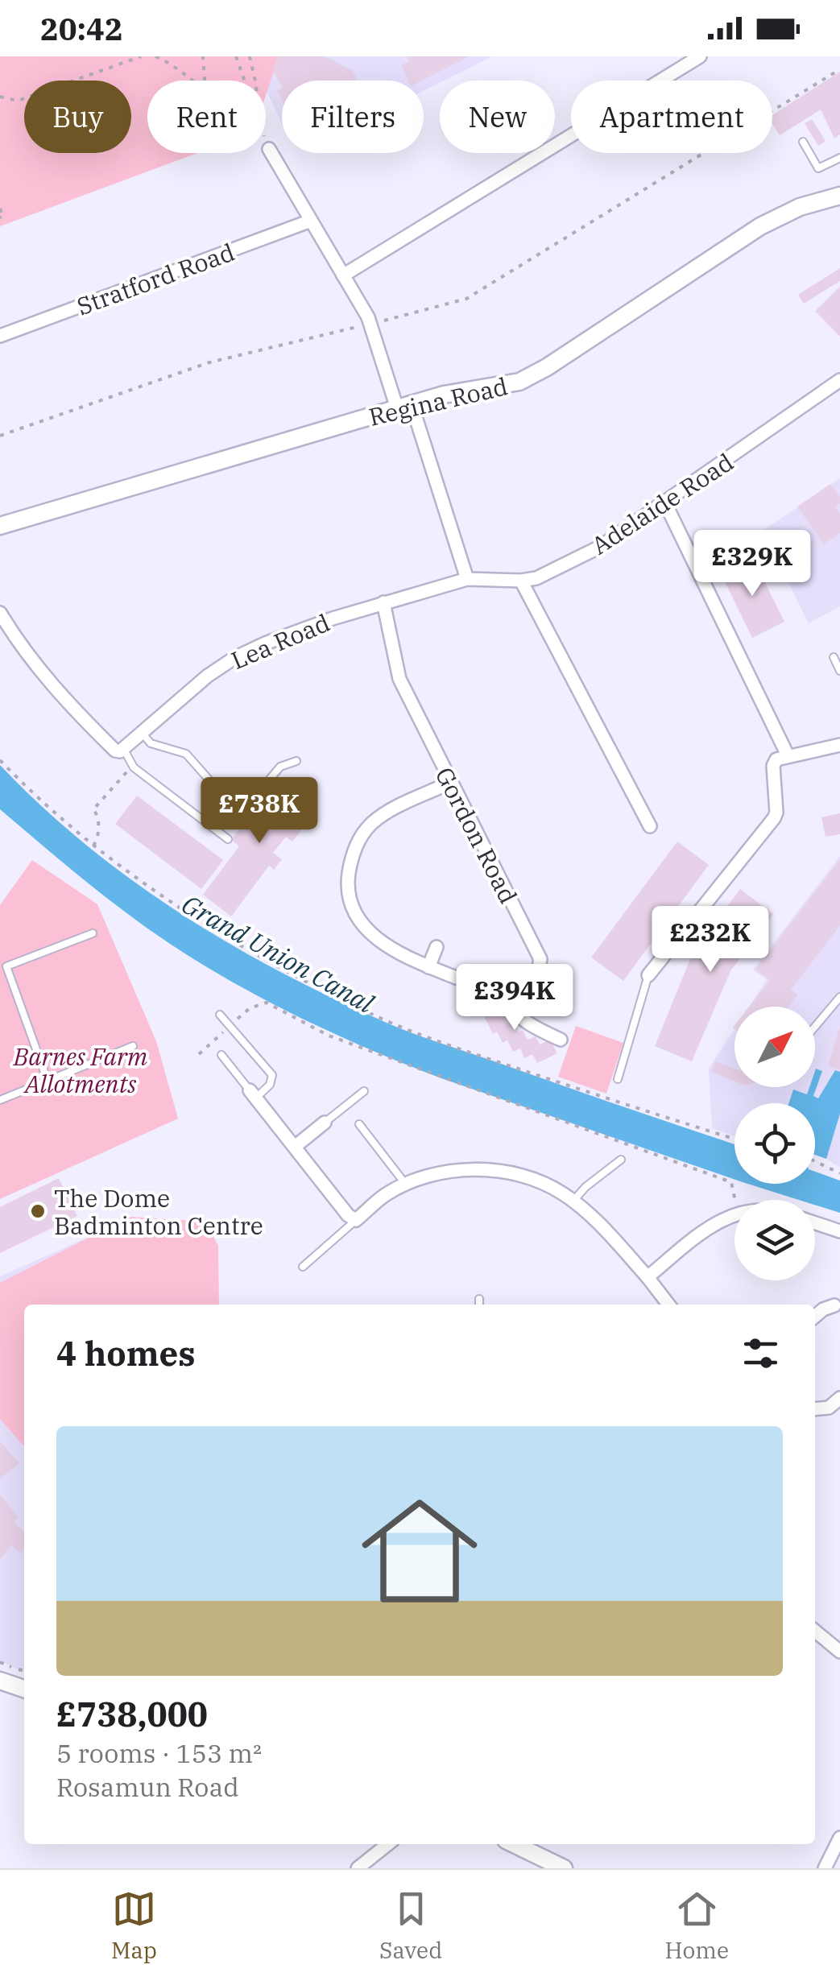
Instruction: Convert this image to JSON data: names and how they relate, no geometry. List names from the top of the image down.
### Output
{
  "streets": {
    "street": [
      "Stratford Road",
      "Regina Road",
      "Adelaide Road",
      "Lea Road",
      "Gordon Road"
    ]
  },
  "crossings": [
    ["Adelaide Road", "Lea Road"],
    ["Lea Road", "Gordon Road"]
  ],
  "water": ["Grand Union Canal"],
  "parks": ["Barnes Farm Allotments"],
  "places": ["The Dome Badminton Centre"],
  "north": "top right",
  "page": {
    "status": "20:42",
    "chip": [
      "Buy",
      "Rent",
      "Filters",
      "New",
      "Apartment"
    ],
    "price": [
      "£329K",
      "£738K",
      "£232K",
      "£394K"
    ],
    "heading": "4 homes",
    "list": [
      {
        "name": "£738,000",
        "note": "5 rooms · 153 m² · Rosamun Road"
      }
    ],
    "tabs": ["Map", "Saved", "Home"]
  }
}
